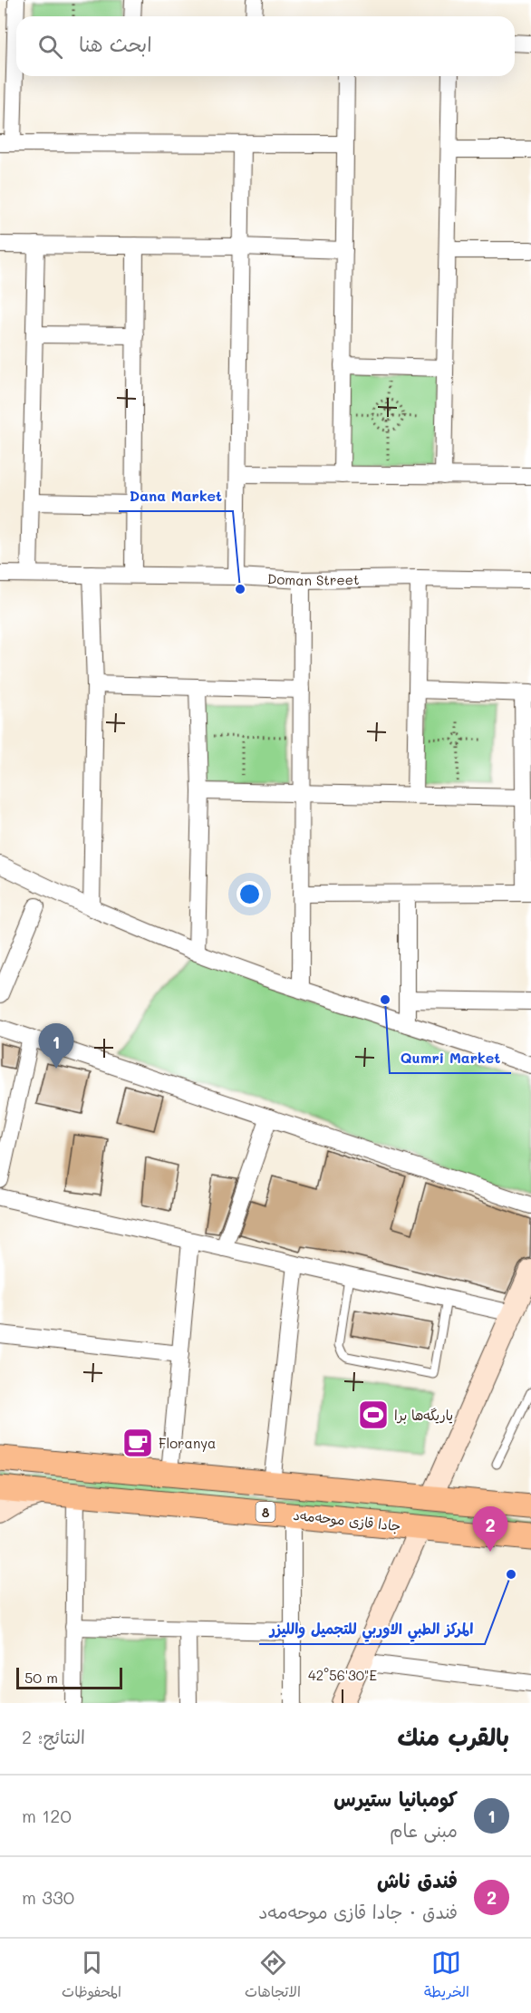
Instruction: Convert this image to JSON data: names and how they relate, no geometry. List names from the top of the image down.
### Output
{
  "streets": {
    "main road": ["8", "جادا قازی موحەمەد"],
    "street": ["Doman Street"]
  },
  "places": {
    "other": ["Dana Market", "Qumri Market", "المركز الطبي الاوربي للتجميل والليزر"],
    "sports": ["یاریگەها برا"],
    "cafe": ["Floranya"]
  },
  "scale_bar": "50 m",
  "page": {
    "search": "ابحث هنا",
    "pins": ["1", "2"],
    "scale": "50 m",
    "heading": ["بالقرب منك", "النتائج: 2"],
    "list": [
      {
        "mark": "1",
        "name": "كومبانيا ستيرس",
        "note": "مبنى عام",
        "value": "120 m"
      },
      {
        "mark": "2",
        "name": "فندق ناش",
        "note": "فندق · جادا قازی موحەمەد",
        "value": "330 m"
      }
    ],
    "nav": ["الخريطة", "الاتجاهات", "المحفوظات"]
  },
  "coordinates": ["42°56'30\"E"]
}
